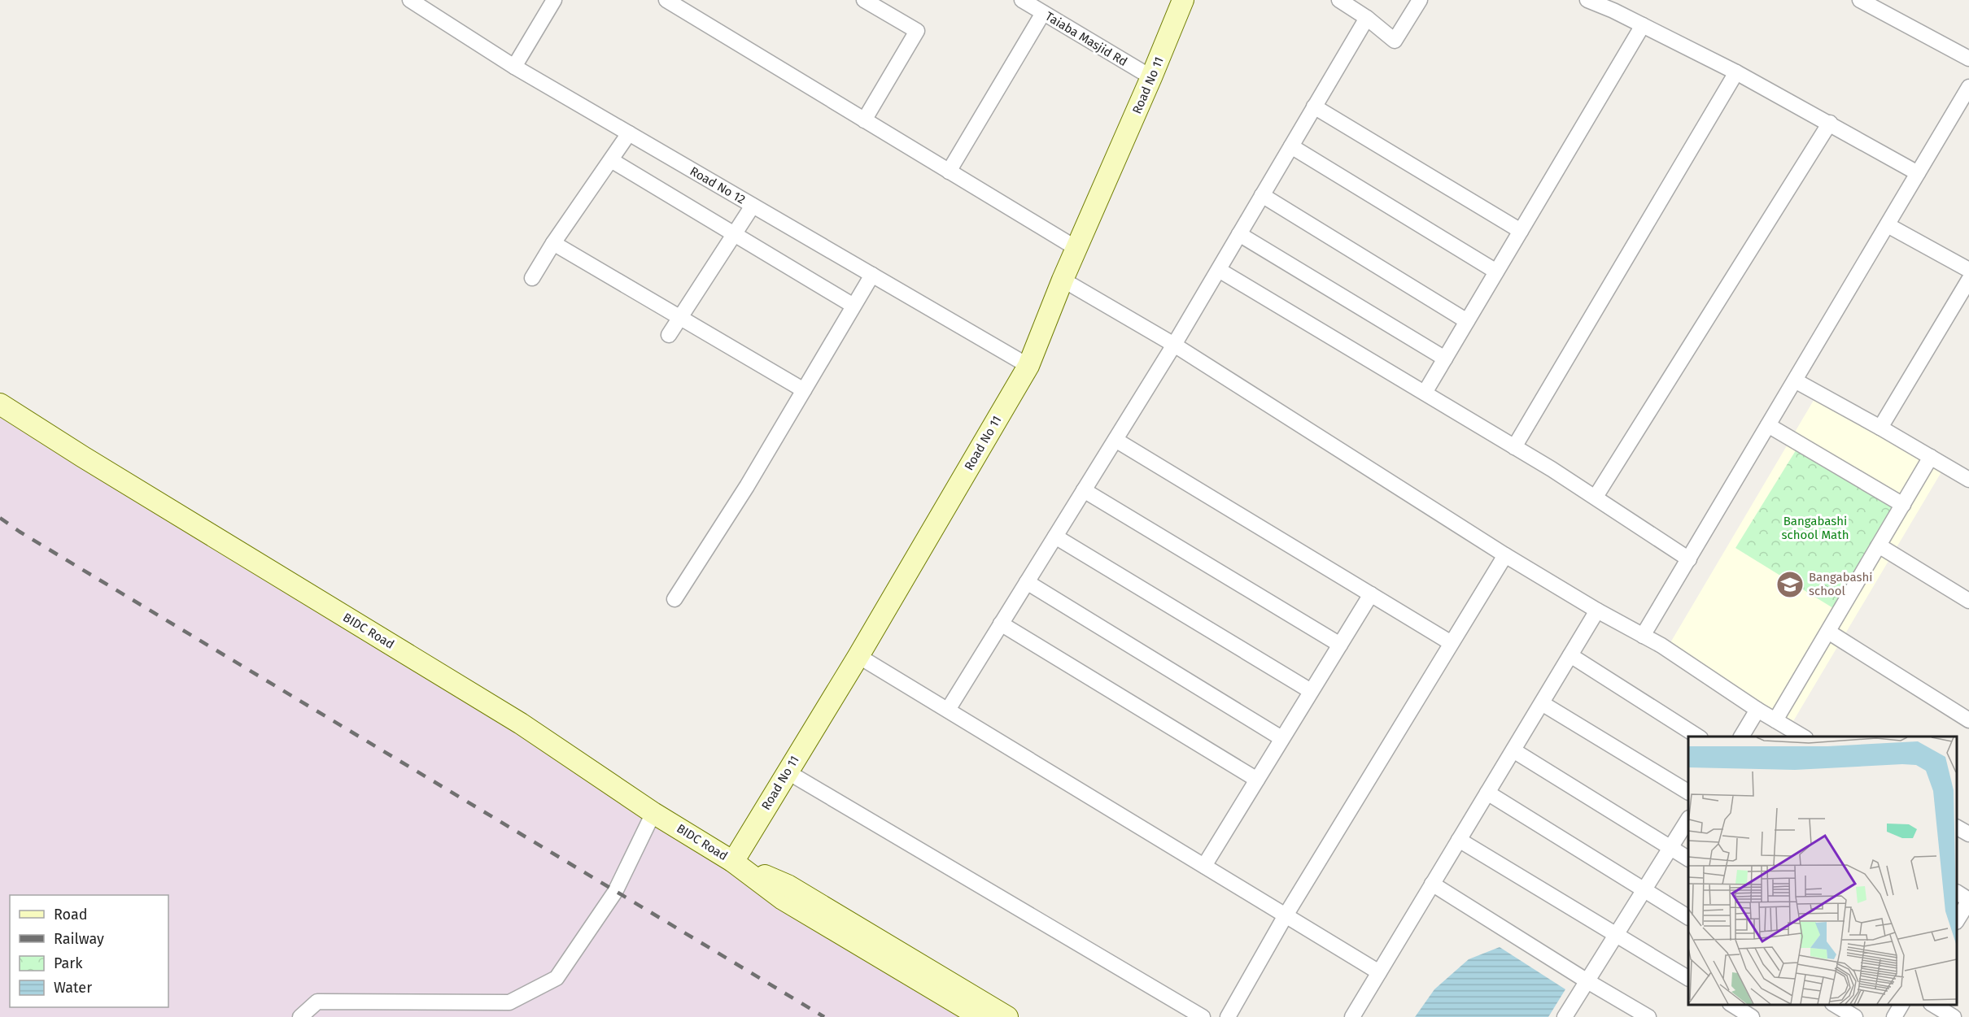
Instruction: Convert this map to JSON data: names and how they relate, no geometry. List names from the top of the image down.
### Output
{
  "streets": {
    "main road": ["Road No 11", "BIDC Road"],
    "street": ["Taiaba Masjid Rd", "Road No 12"]
  },
  "crossings": [
    ["Taiaba Masjid Rd", "Road No 11"],
    ["Road No 11", "Road No 12"],
    ["Road No 11", "BIDC Road"]
  ],
  "parks": ["Bangabashi school Math"],
  "places": {
    "school or university": ["Bangabashi school"]
  },
  "legend": [
    "Road",
    "Railway",
    "Park",
    "Water"
  ]
}
